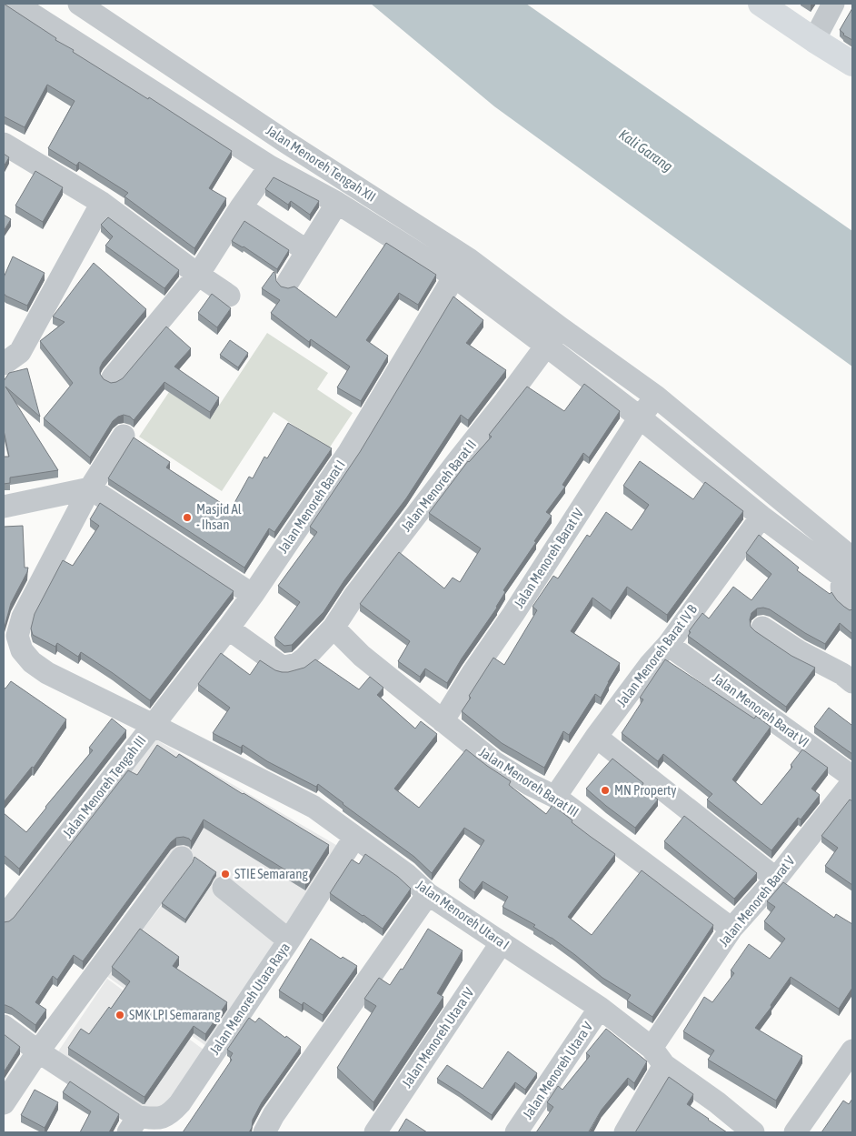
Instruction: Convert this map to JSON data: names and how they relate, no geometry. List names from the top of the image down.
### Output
{
  "streets": {
    "street": [
      "Jalan Menoreh Tengah XII",
      "Jalan Menoreh Barat II",
      "Jalan Menoreh Barat I",
      "Jalan Menoreh Barat IV",
      "Jalan Menoreh Barat IV B",
      "Jalan Menoreh Barat VI",
      "Jalan Menoreh Barat III",
      "Jalan Menoreh Tengah III",
      "Jalan Menoreh Barat V",
      "Jalan Menoreh Utara I",
      "Jalan Menoreh Utara Raya",
      "Jalan Menoreh Utara IV",
      "Jalan Menoreh Utara V"
    ]
  },
  "crossings": [
    ["Jalan Menoreh Tengah XII", "Jalan Menoreh Barat II"],
    ["Jalan Menoreh Tengah XII", "Jalan Menoreh Barat IV"],
    ["Jalan Menoreh Barat II", "Jalan Menoreh Barat I"],
    ["Jalan Menoreh Barat II", "Jalan Menoreh Barat III"],
    ["Jalan Menoreh Barat I", "Jalan Menoreh Tengah III"],
    ["Jalan Menoreh Barat I", "Jalan Menoreh Utara I"],
    ["Jalan Menoreh Barat IV", "Jalan Menoreh Barat III"],
    ["Jalan Menoreh Barat IV B", "Jalan Menoreh Barat VI"],
    ["Jalan Menoreh Barat IV B", "Jalan Menoreh Barat III"],
    ["Jalan Menoreh Barat III", "Jalan Menoreh Barat V"],
    ["Jalan Menoreh Tengah III", "Jalan Menoreh Utara I"],
    ["Jalan Menoreh Barat V", "Jalan Menoreh Utara I"],
    ["Jalan Menoreh Utara I", "Jalan Menoreh Utara Raya"],
    ["Jalan Menoreh Utara I", "Jalan Menoreh Utara IV"],
    ["Jalan Menoreh Utara I", "Jalan Menoreh Utara V"]
  ],
  "water": ["Kali Garang"],
  "places": [
    "Masjid Al - Ihsan",
    "MN Property",
    "STIE Semarang",
    "SMK LPI Semarang"
  ]
}
